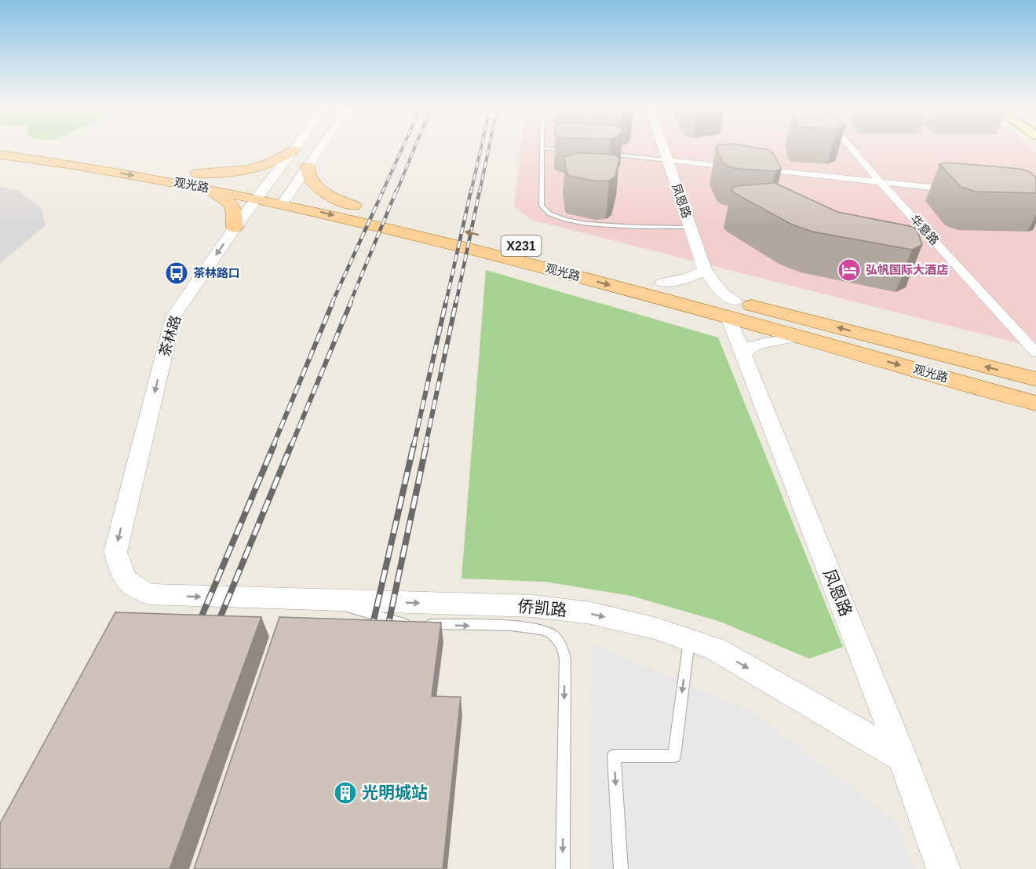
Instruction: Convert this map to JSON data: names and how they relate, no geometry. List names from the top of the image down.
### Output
{
  "streets": {
    "main road": ["观光路", "X231"],
    "street": [
      "凤恩路",
      "华意路",
      "茶林路",
      "侨凯路"
    ]
  },
  "crossings": [
    ["观光路", "凤恩路"],
    ["观光路", "茶林路"],
    ["凤恩路", "侨凯路"],
    ["茶林路", "侨凯路"]
  ],
  "one_way": ["茶林路", "侨凯路"],
  "places": {
    "hotel": ["弘帆国际大酒店"],
    "bus stop": ["茶林路口"],
    "building": ["光明城站"]
  }
}
